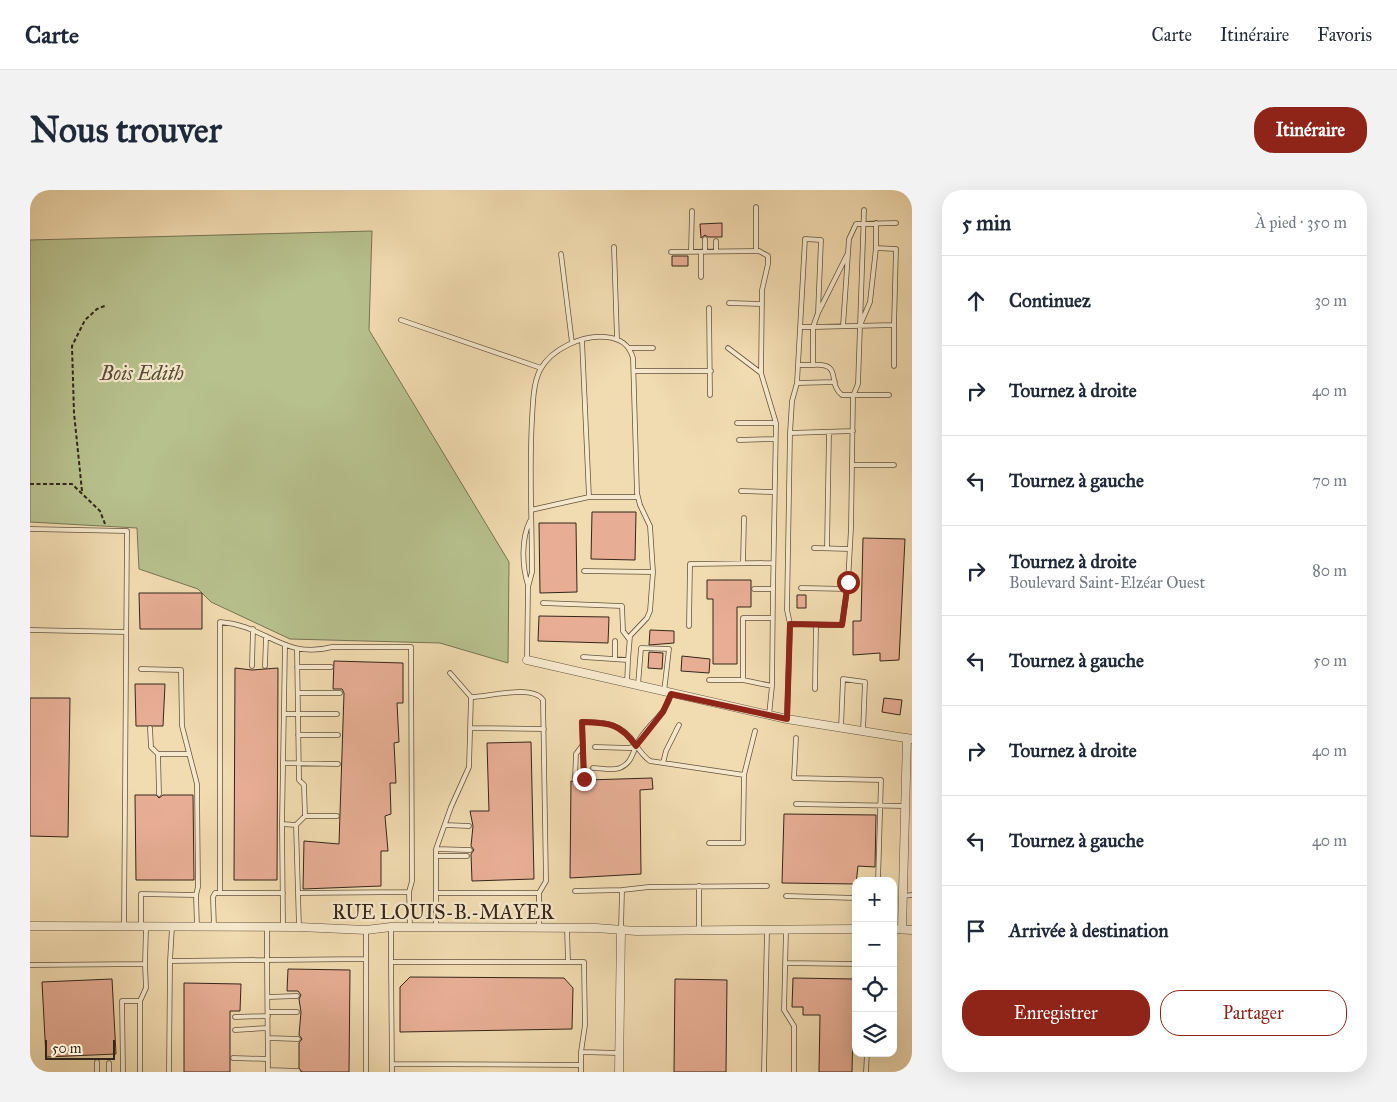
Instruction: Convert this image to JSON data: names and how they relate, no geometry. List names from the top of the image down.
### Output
{
  "streets": {
    "street": ["RUE LOUIS-B.-MAYER"]
  },
  "parks": ["Bois Edith"],
  "scale_bar": "50 m",
  "page": {
    "header": "Carte",
    "nav": ["Carte", "Itinéraire", "Favoris"],
    "buttons": [
      "Itinéraire",
      ["Enregistrer", "Partager"]
    ],
    "title": "Nous trouver",
    "heading": ["5 min", "À pied · 350 m"],
    "list": [
      ["Continuez", "30 m"],
      ["Tournez à droite", "40 m"],
      ["Tournez à gauche", "70 m"],
      ["Tournez à droite", "Boulevard Saint-Elzéar Ouest", "80 m"],
      ["Tournez à gauche", "50 m"],
      ["Tournez à droite", "40 m"],
      ["Tournez à gauche", "40 m"],
      "Arrivée à destination"
    ],
    "map_buttons": ["+", "−"],
    "scale": "50 m"
  }
}
